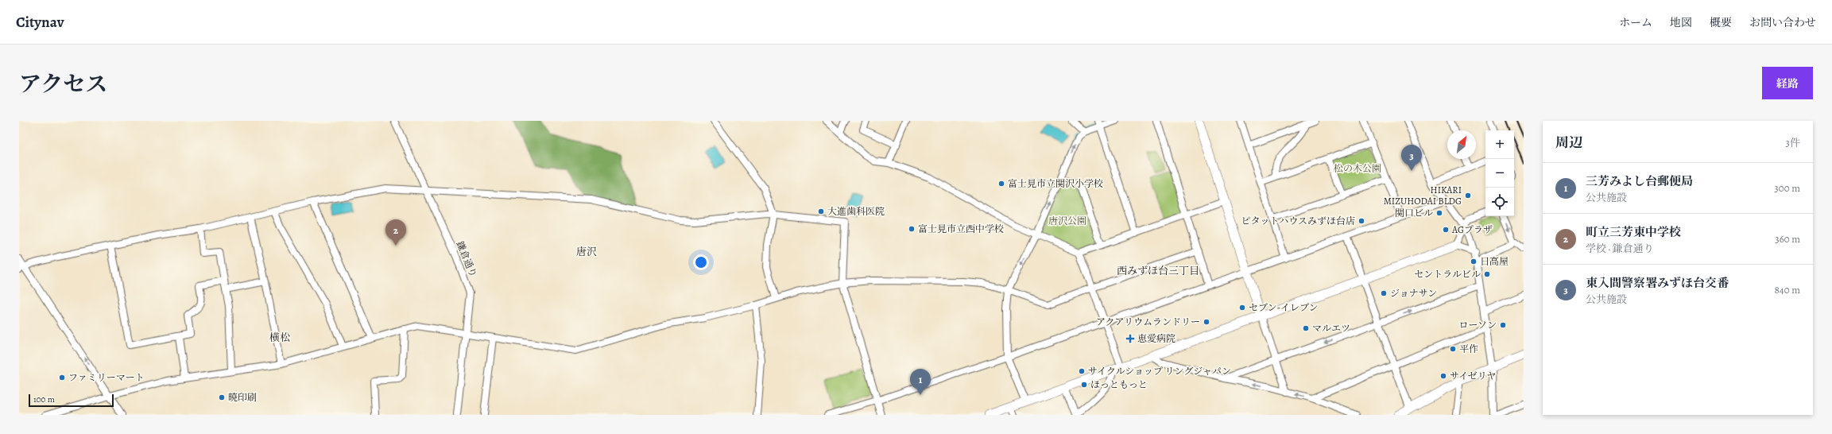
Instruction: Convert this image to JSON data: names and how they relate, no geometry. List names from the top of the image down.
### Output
{
  "streets": {
    "street": ["鎌倉通り"]
  },
  "districts": ["唐沢", "西みずほ台三丁目", "横松"],
  "parks": ["松の木公園", "唐沢公園"],
  "places": {
    "other": [
      "富士見市立関沢小学校",
      "HIKARI MIZUHODAI BLDG",
      "大進歯科医院",
      "関口ビル",
      "ピタットハウスみずほ台店",
      "富士見市立西中学校",
      "AGプラザ",
      "日高屋",
      "セントラルビル",
      "ジョナサン",
      "セブン-イレブン",
      "アクアリウムランドリー",
      "ローソン",
      "マルエツ",
      "平作",
      "サイクルショップ リングジャパン",
      "サイゼリヤ",
      "ファミリーマート",
      "ほっともっと",
      "暁印刷"
    ],
    "health": ["恵愛病院"]
  },
  "scale_bar": "100 m",
  "north": "top right",
  "page": {
    "header": "Citynav",
    "nav": [
      "ホーム",
      "地図",
      "概要",
      "お問い合わせ"
    ],
    "title": "アクセス",
    "buttons": "経路",
    "heading": ["周辺", "3件"],
    "map_buttons": ["+", "−"],
    "pins": ["3", "2", "1"],
    "list": [
      {
        "mark": "1",
        "name": "三芳みよし台郵便局",
        "note": "公共施設",
        "value": "300 m"
      },
      {
        "mark": "2",
        "name": "町立三芳東中学校",
        "note": "学校 · 鎌倉通り",
        "value": "360 m"
      },
      {
        "mark": "3",
        "name": "東入間警察署みずほ台交番",
        "note": "公共施設",
        "value": "840 m"
      }
    ],
    "scale": "100 m"
  }
}
